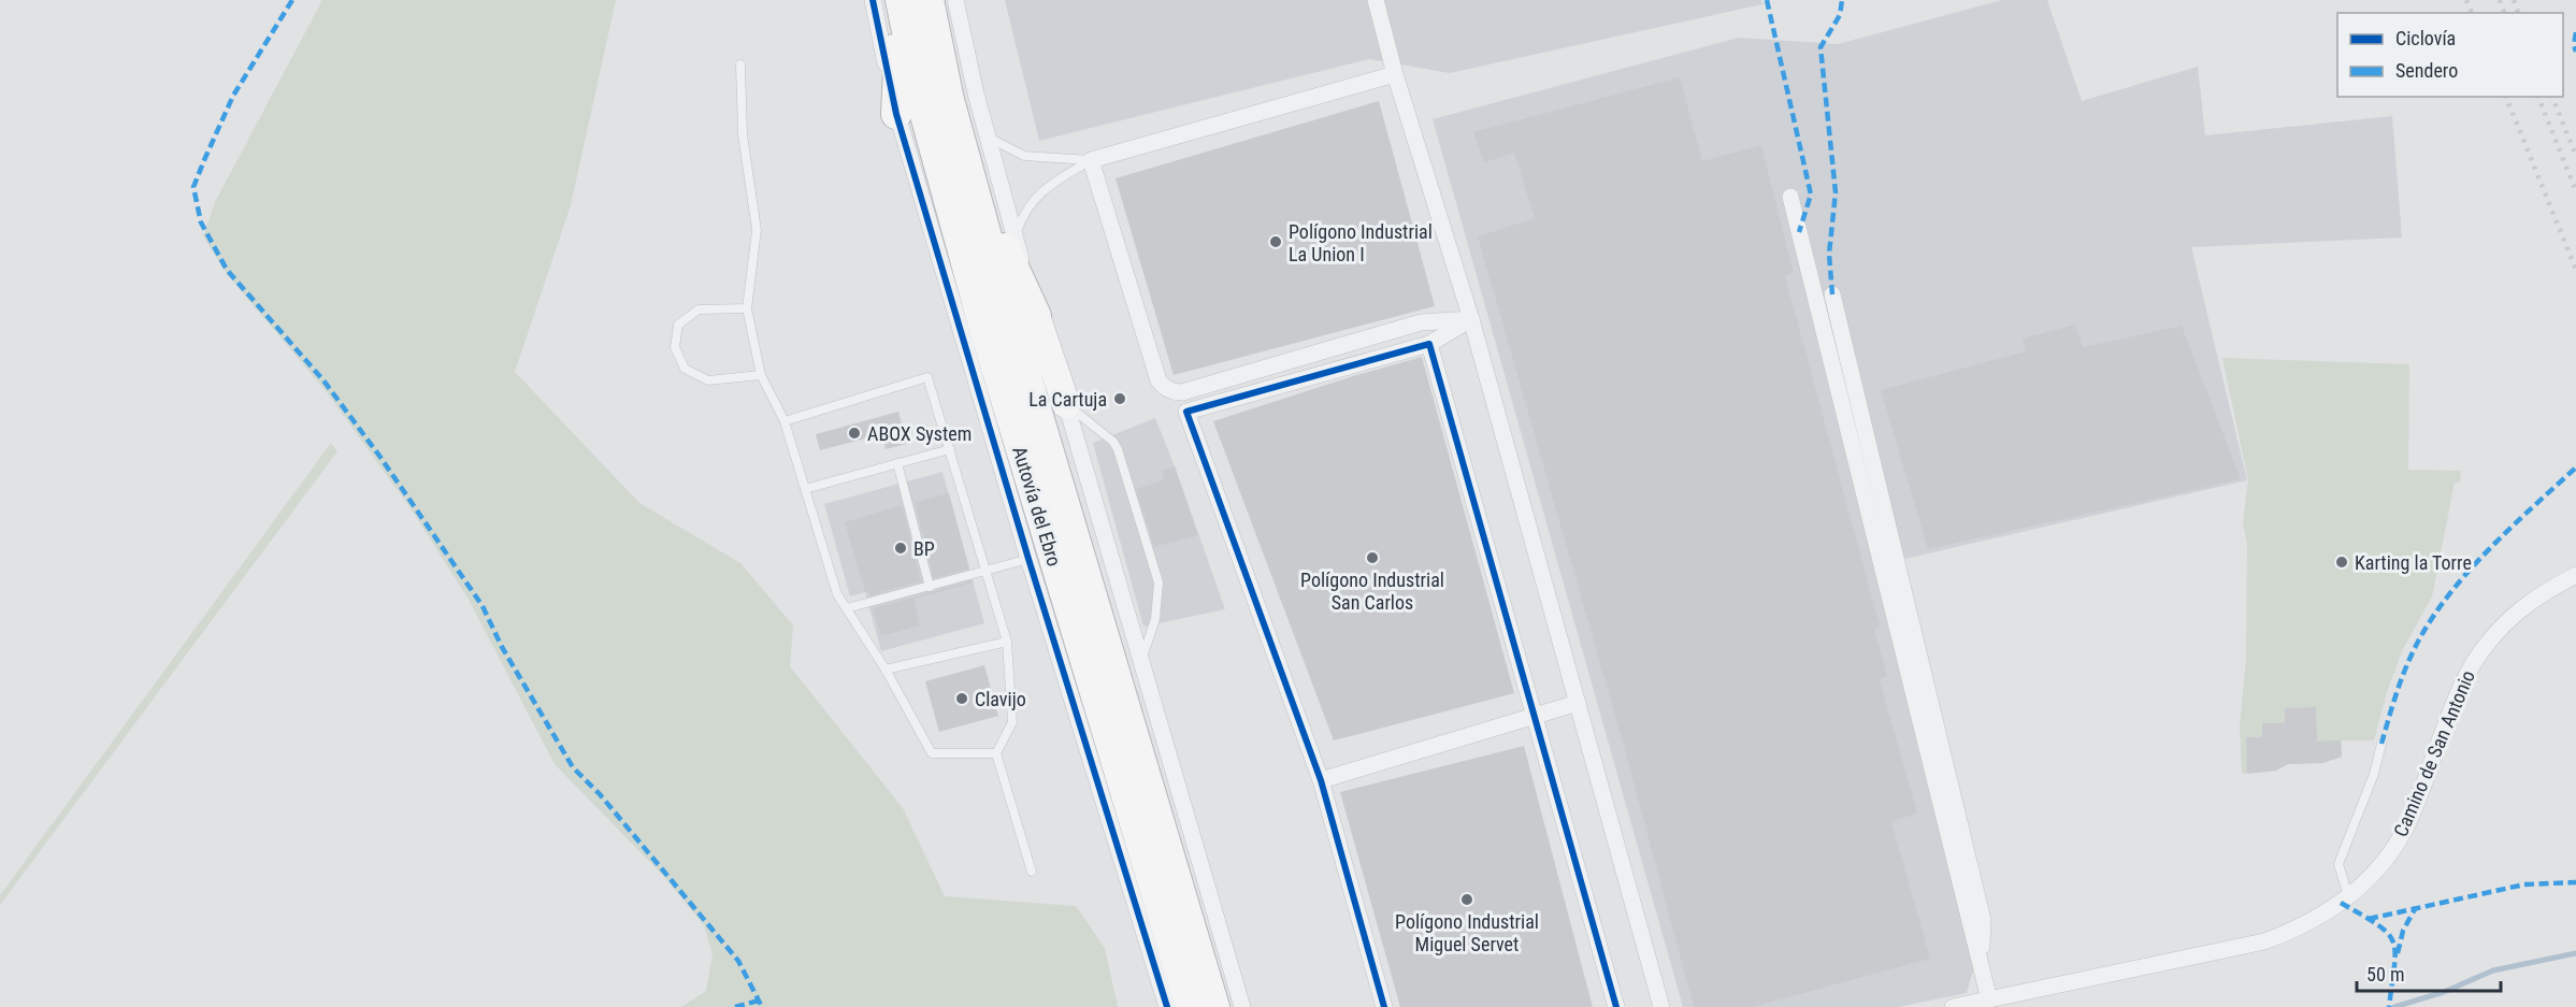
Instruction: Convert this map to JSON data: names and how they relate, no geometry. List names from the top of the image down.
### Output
{
  "streets": {
    "highway": ["Autovía del Ebro"],
    "street": ["Camino de San Antonio"]
  },
  "places": [
    "Polígono Industrial La Union I",
    "La Cartuja",
    "ABOX System",
    "BP",
    "Polígono Industrial San Carlos",
    "Karting la Torre",
    "Clavijo",
    "Polígono Industrial Miguel Servet"
  ],
  "legend": ["Ciclovía", "Sendero"],
  "scale_bar": "50 m"
}
